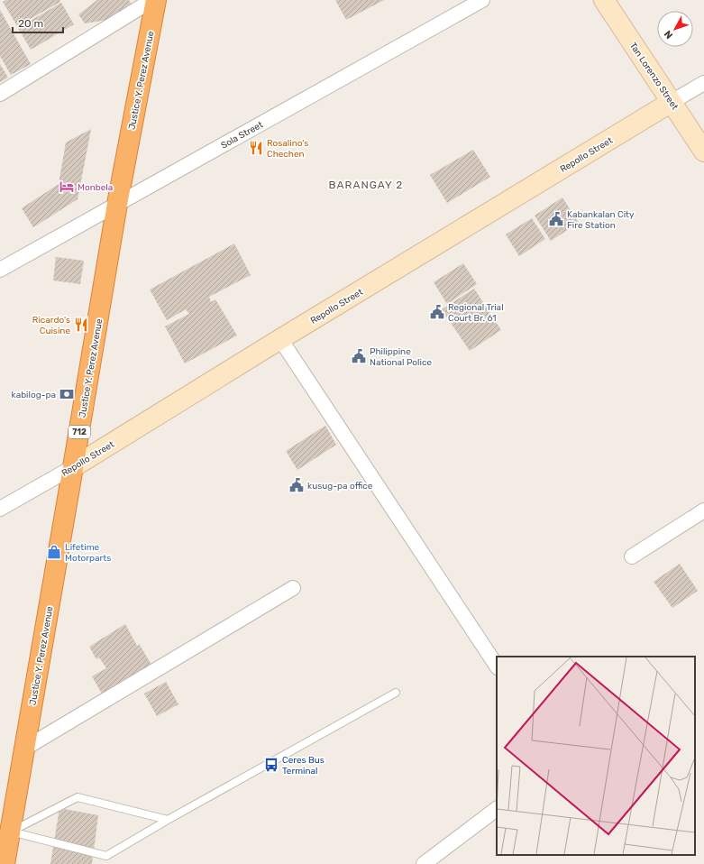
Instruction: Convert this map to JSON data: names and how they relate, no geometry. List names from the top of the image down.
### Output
{
  "streets": {
    "highway": ["Justice Y. Perez Avenue", "712"],
    "street": ["Tan Lorenzo Street", "Sola Street", "Repollo Street"]
  },
  "crossings": [
    ["Tan Lorenzo Street", "Repollo Street"],
    ["Justice Y. Perez Avenue", "Sola Street"],
    ["Justice Y. Perez Avenue", "Repollo Street"]
  ],
  "districts": ["BARANGAY 2"],
  "places": {
    "restaurant": ["Rosalino's Chechen", "Ricardo's Cuisine"],
    "hotel": ["Monbela"],
    "public building": [
      "Kabankalan City Fire Station",
      "Regional Trial Court Br. 61",
      "Philippine National Police",
      "kusug-pa office"
    ],
    "bank": ["kabilog-pa"],
    "shop": ["Lifetime Motorparts"],
    "bus stop": ["Ceres Bus Terminal"]
  },
  "scale_bar": "20 m",
  "north": "bottom left"
}
